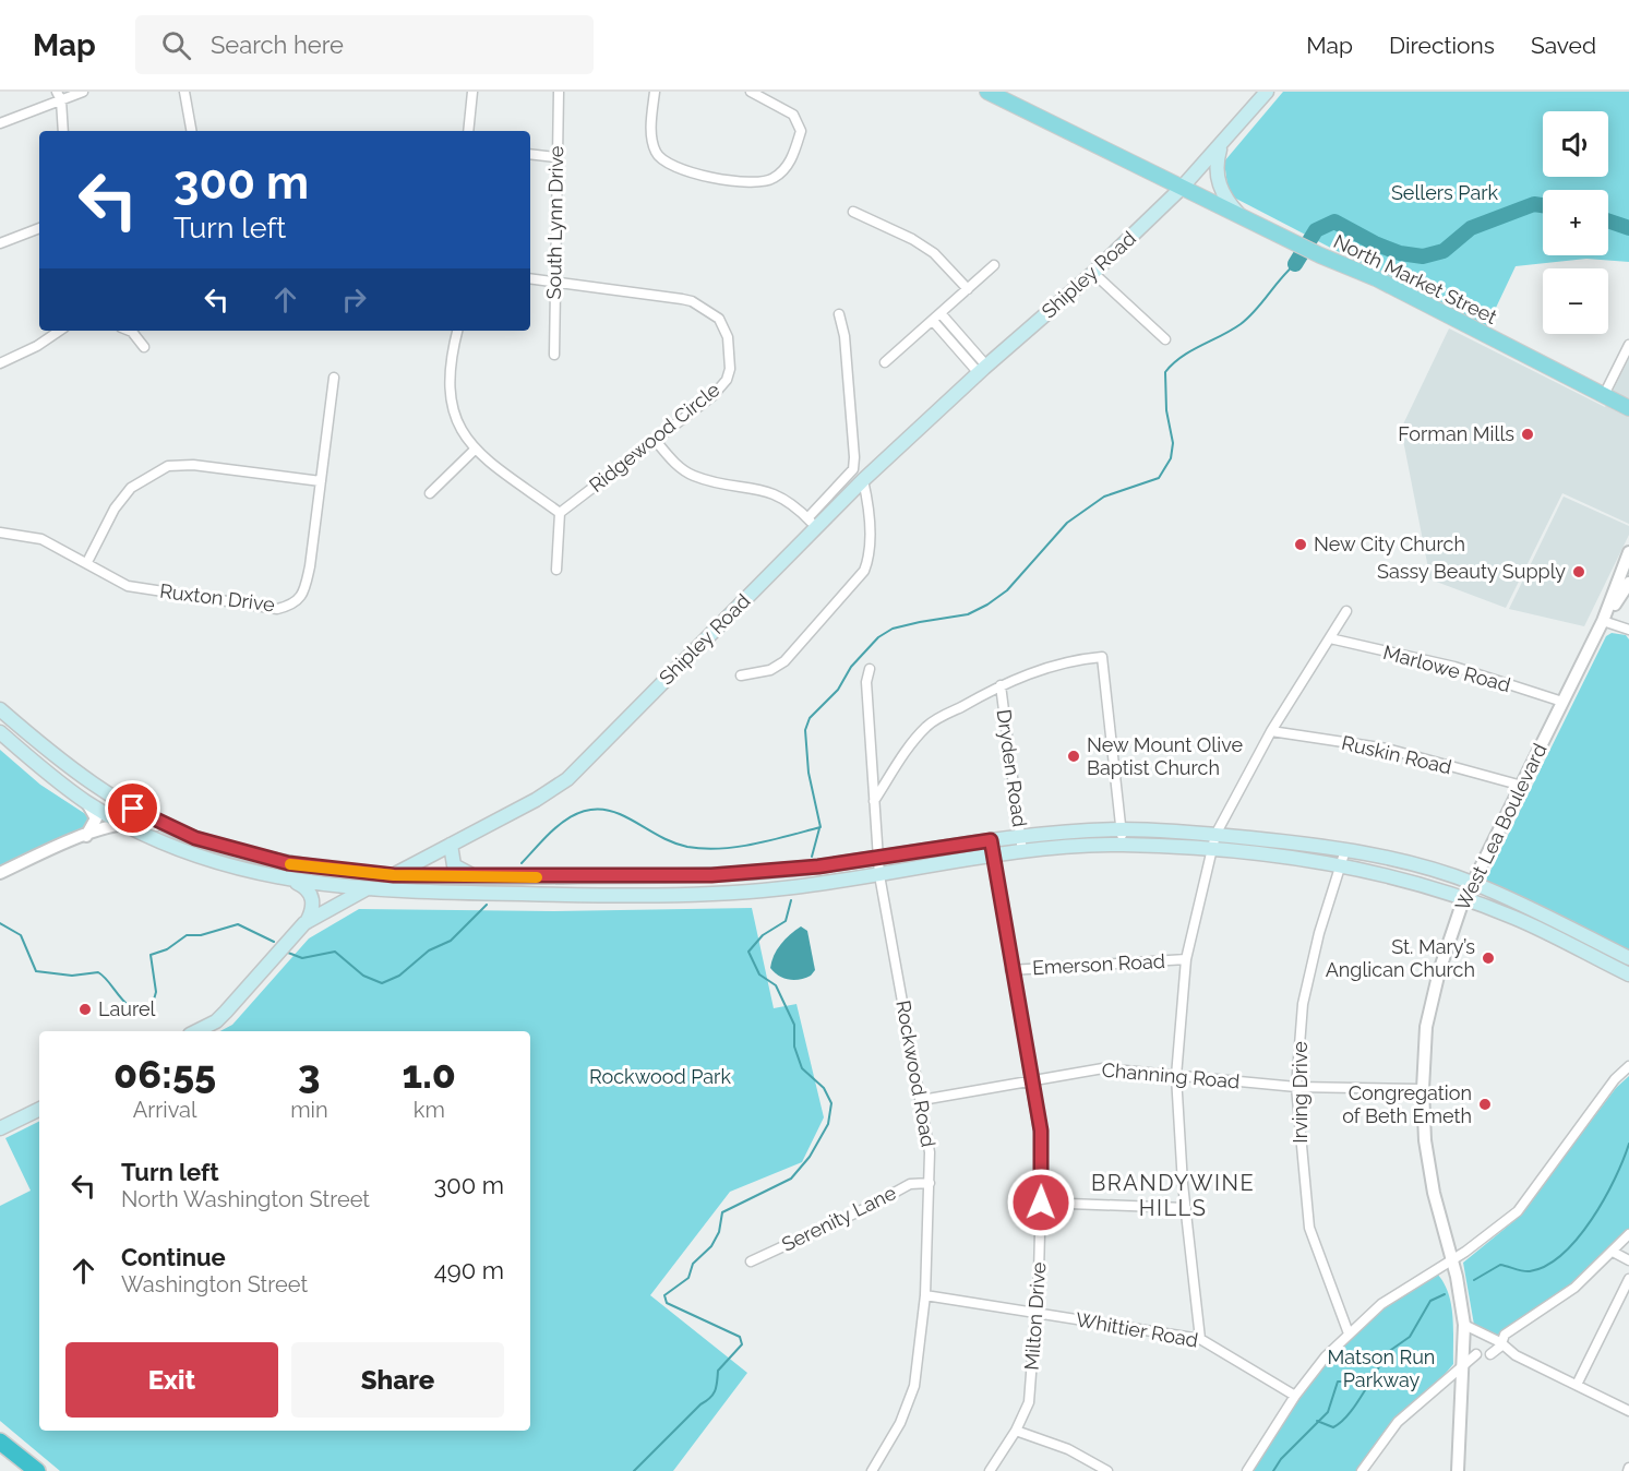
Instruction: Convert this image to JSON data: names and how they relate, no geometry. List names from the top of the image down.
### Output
{
  "streets": {
    "main road": ["Shipley Road", "North Market Street"],
    "street": [
      "South Lynn Drive",
      "Ridgewood Circle",
      "Ruxton Drive",
      "Marlowe Road",
      "Ruskin Road",
      "Dryden Road",
      "West Lea Boulevard",
      "Emerson Road",
      "Rockwood Road",
      "Channing Road",
      "Irving Drive",
      "Serenity Lane",
      "Milton Drive",
      "Whittier Road"
    ]
  },
  "crossings": [
    ["South Lynn Drive", "Ridgewood Circle"],
    ["Shipley Road", "North Market Street"],
    ["Marlowe Road", "West Lea Boulevard"],
    ["Ruskin Road", "West Lea Boulevard"],
    ["West Lea Boulevard", "Channing Road"],
    ["Emerson Road", "Milton Drive"],
    ["Rockwood Road", "Channing Road"],
    ["Rockwood Road", "Serenity Lane"],
    ["Rockwood Road", "Whittier Road"],
    ["Channing Road", "Irving Drive"],
    ["Channing Road", "Milton Drive"],
    ["Milton Drive", "Whittier Road"]
  ],
  "districts": ["BRANDYWINE HILLS"],
  "parks": ["Sellers Park", "Rockwood Park", "Matson Run Parkway"],
  "places": [
    "Forman Mills",
    "New City Church",
    "Sassy Beauty Supply",
    "New Mount Olive Baptist Church",
    "St. Mary’s Anglican Church",
    "Laurel",
    "Congregation of Beth Emeth"
  ],
  "page": {
    "header": "Map",
    "search": "Search here",
    "nav": ["Map", "Directions", "Saved"],
    "map_buttons": ["+", "−"],
    "turn": ["300 m", "Turn left"],
    "eta": [
      "06:55",
      "Arrival",
      "3",
      "min",
      "1.0",
      "km"
    ],
    "list": [
      {
        "name": "Turn left",
        "note": "North Washington Street",
        "value": "300 m"
      },
      {
        "name": "Continue",
        "note": "Washington Street",
        "value": "490 m"
      }
    ],
    "buttons": ["Exit", "Share"]
  }
}
